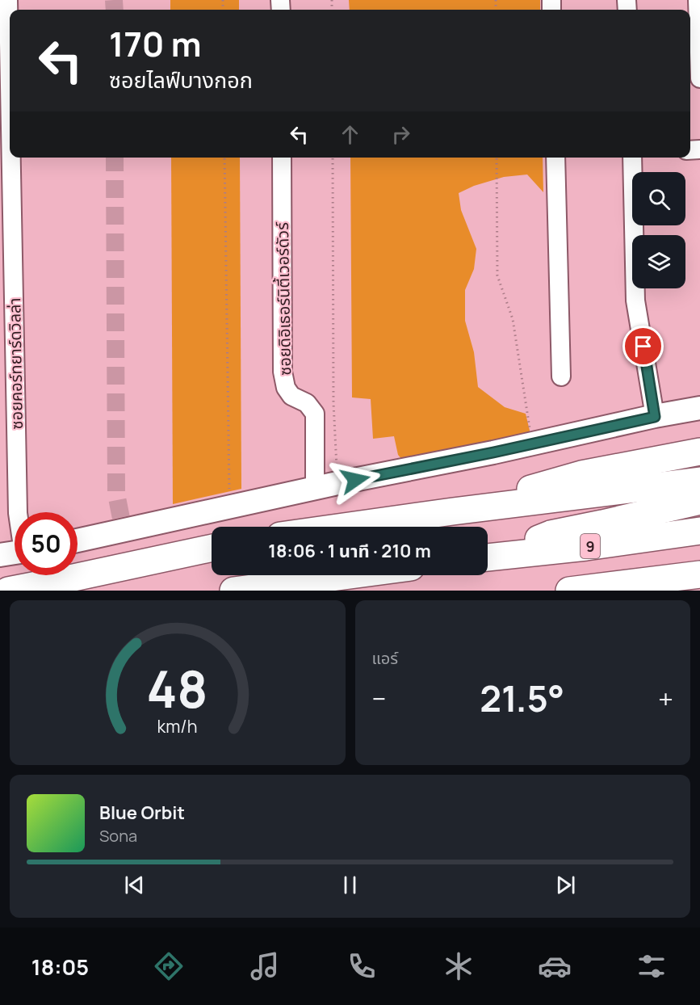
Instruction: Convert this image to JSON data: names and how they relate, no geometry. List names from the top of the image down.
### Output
{
  "streets": {
    "highway": ["9"],
    "street": ["ซอยดิอิเธอร์นิตี้เวอร์ดัวร์", "ซอยคอร์ทยาร์ดวิลล่า"]
  },
  "page": {
    "turn": ["170 m", "ซอยไลฟ์บางกอก"],
    "limit": "50",
    "trip": "18:06 · 1 นาที · 210 m",
    "tile": "แอร์",
    "heat": ["−", "21.5°", "+"],
    "song": ["Blue Orbit", "Sona"],
    "tabs": "18:05",
    "gauge": ["48", "km/h"]
  }
}
